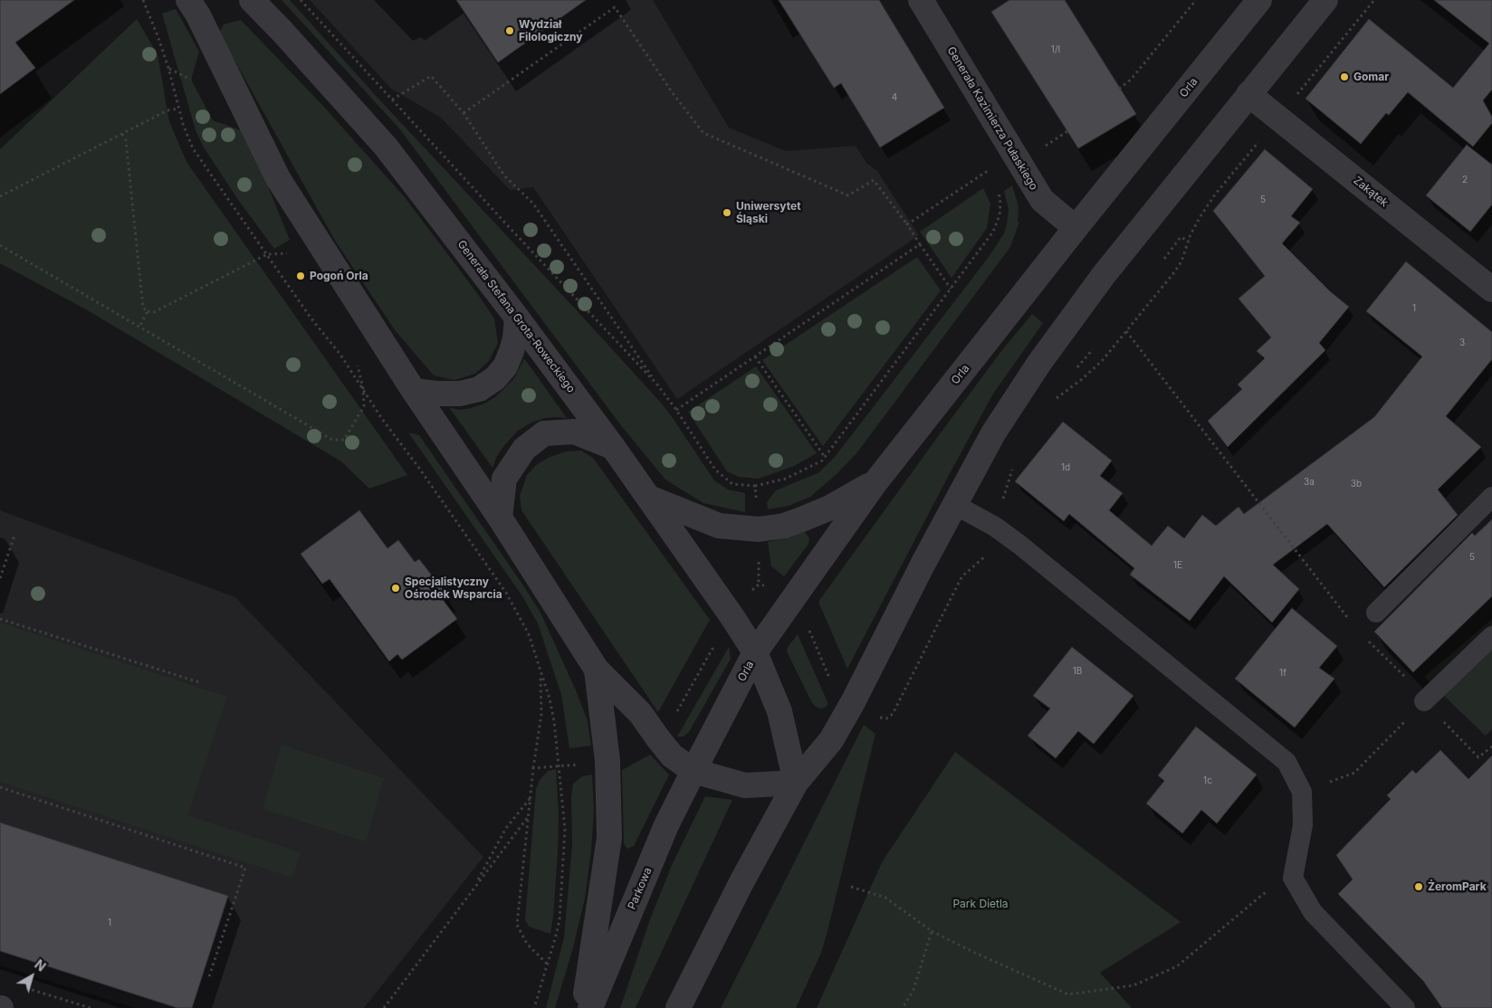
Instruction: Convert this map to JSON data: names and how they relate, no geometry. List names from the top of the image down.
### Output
{
  "streets": {
    "street": [
      "Orla",
      "Generała Kazimierza Pułaskiego",
      "Zakątek",
      "Generała Stefana Grota-Roweckiego",
      "Parkowa"
    ]
  },
  "crossings": [
    ["Orla", "Generała Kazimierza Pułaskiego"],
    ["Orla", "Generała Stefana Grota-Roweckiego"],
    ["Orla", "Parkowa"]
  ],
  "parks": ["Park Dietla"],
  "places": [
    "Wydział Filologiczny",
    "Gomar",
    "Uniwersytet Śląski",
    "Pogoń Orla",
    "Specjalistyczny Ośrodek Wsparcia",
    "ŻeromPark"
  ],
  "house_numbers": [
    "1/I",
    "4",
    "2",
    "5",
    "1",
    "3",
    "1d",
    "3a",
    "3b",
    "5",
    "1E",
    "1B",
    "1f",
    "1c",
    "1"
  ],
  "north": "top right"
}
